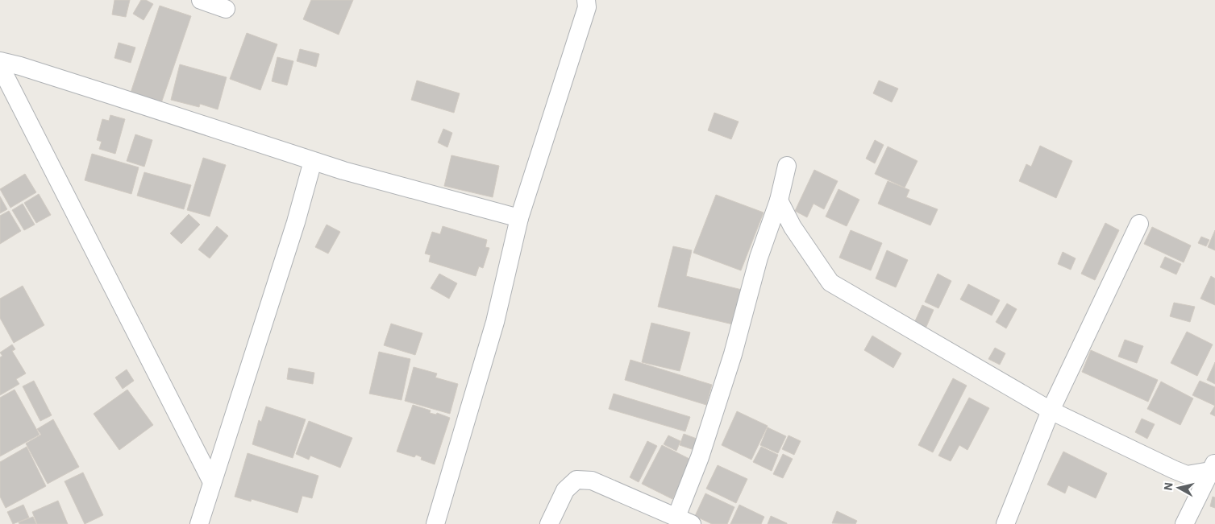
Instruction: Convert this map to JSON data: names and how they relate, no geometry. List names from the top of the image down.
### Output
{
  "north": "left"
}
